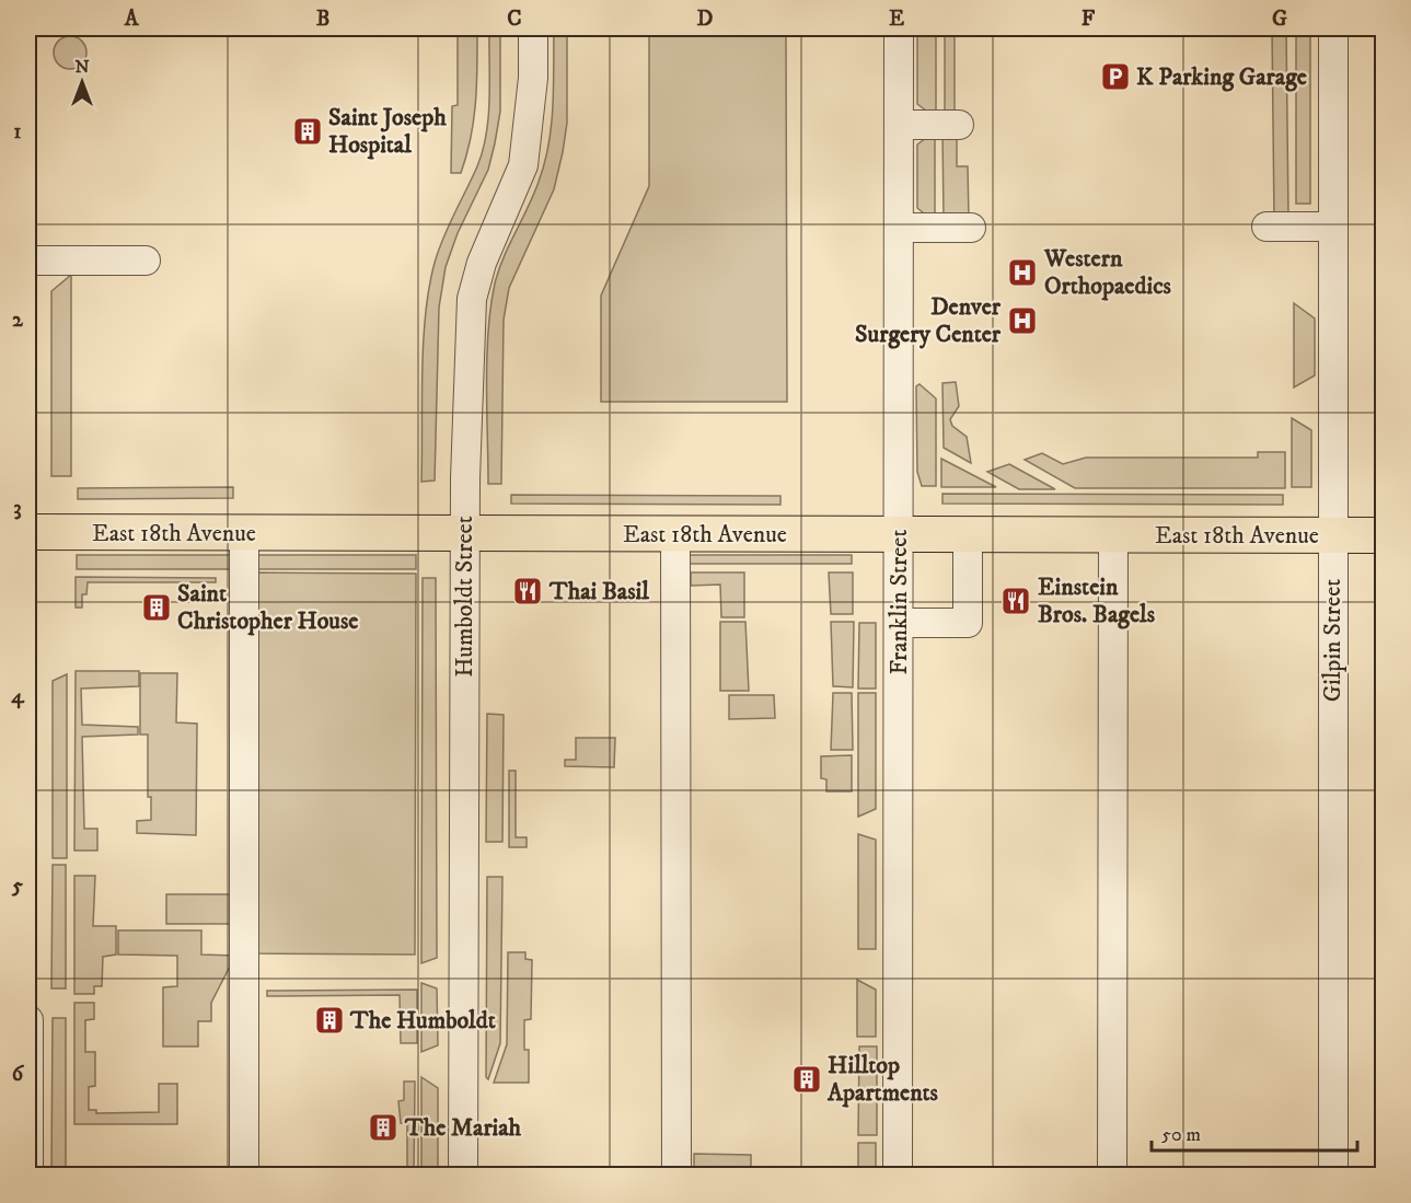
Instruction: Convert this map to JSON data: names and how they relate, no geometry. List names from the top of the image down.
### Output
{
  "streets": {
    "main road": ["East 18th Avenue"],
    "street": ["Humboldt Street", "Franklin Street", "Gilpin Street"]
  },
  "crossings": [
    ["East 18th Avenue", "Humboldt Street"],
    ["East 18th Avenue", "Franklin Street"],
    ["East 18th Avenue", "Gilpin Street"]
  ],
  "places": {
    "parking": ["K Parking Garage"],
    "building": [
      "Saint Joseph Hospital",
      "Saint Christopher House",
      "The Humboldt",
      "Hilltop Apartments",
      "The Mariah"
    ],
    "hospital": ["Western Orthopaedics", "Denver Surgery Center"],
    "restaurant": ["Thai Basil", "Einstein Bros. Bagels"]
  },
  "scale_bar": "50 m",
  "north": "top",
  "grid": {
    "columns": [
      "A",
      "B",
      "C",
      "D",
      "E",
      "F",
      "G"
    ],
    "rows": [
      "1",
      "2",
      "3",
      "4",
      "5",
      "6"
    ]
  }
}
